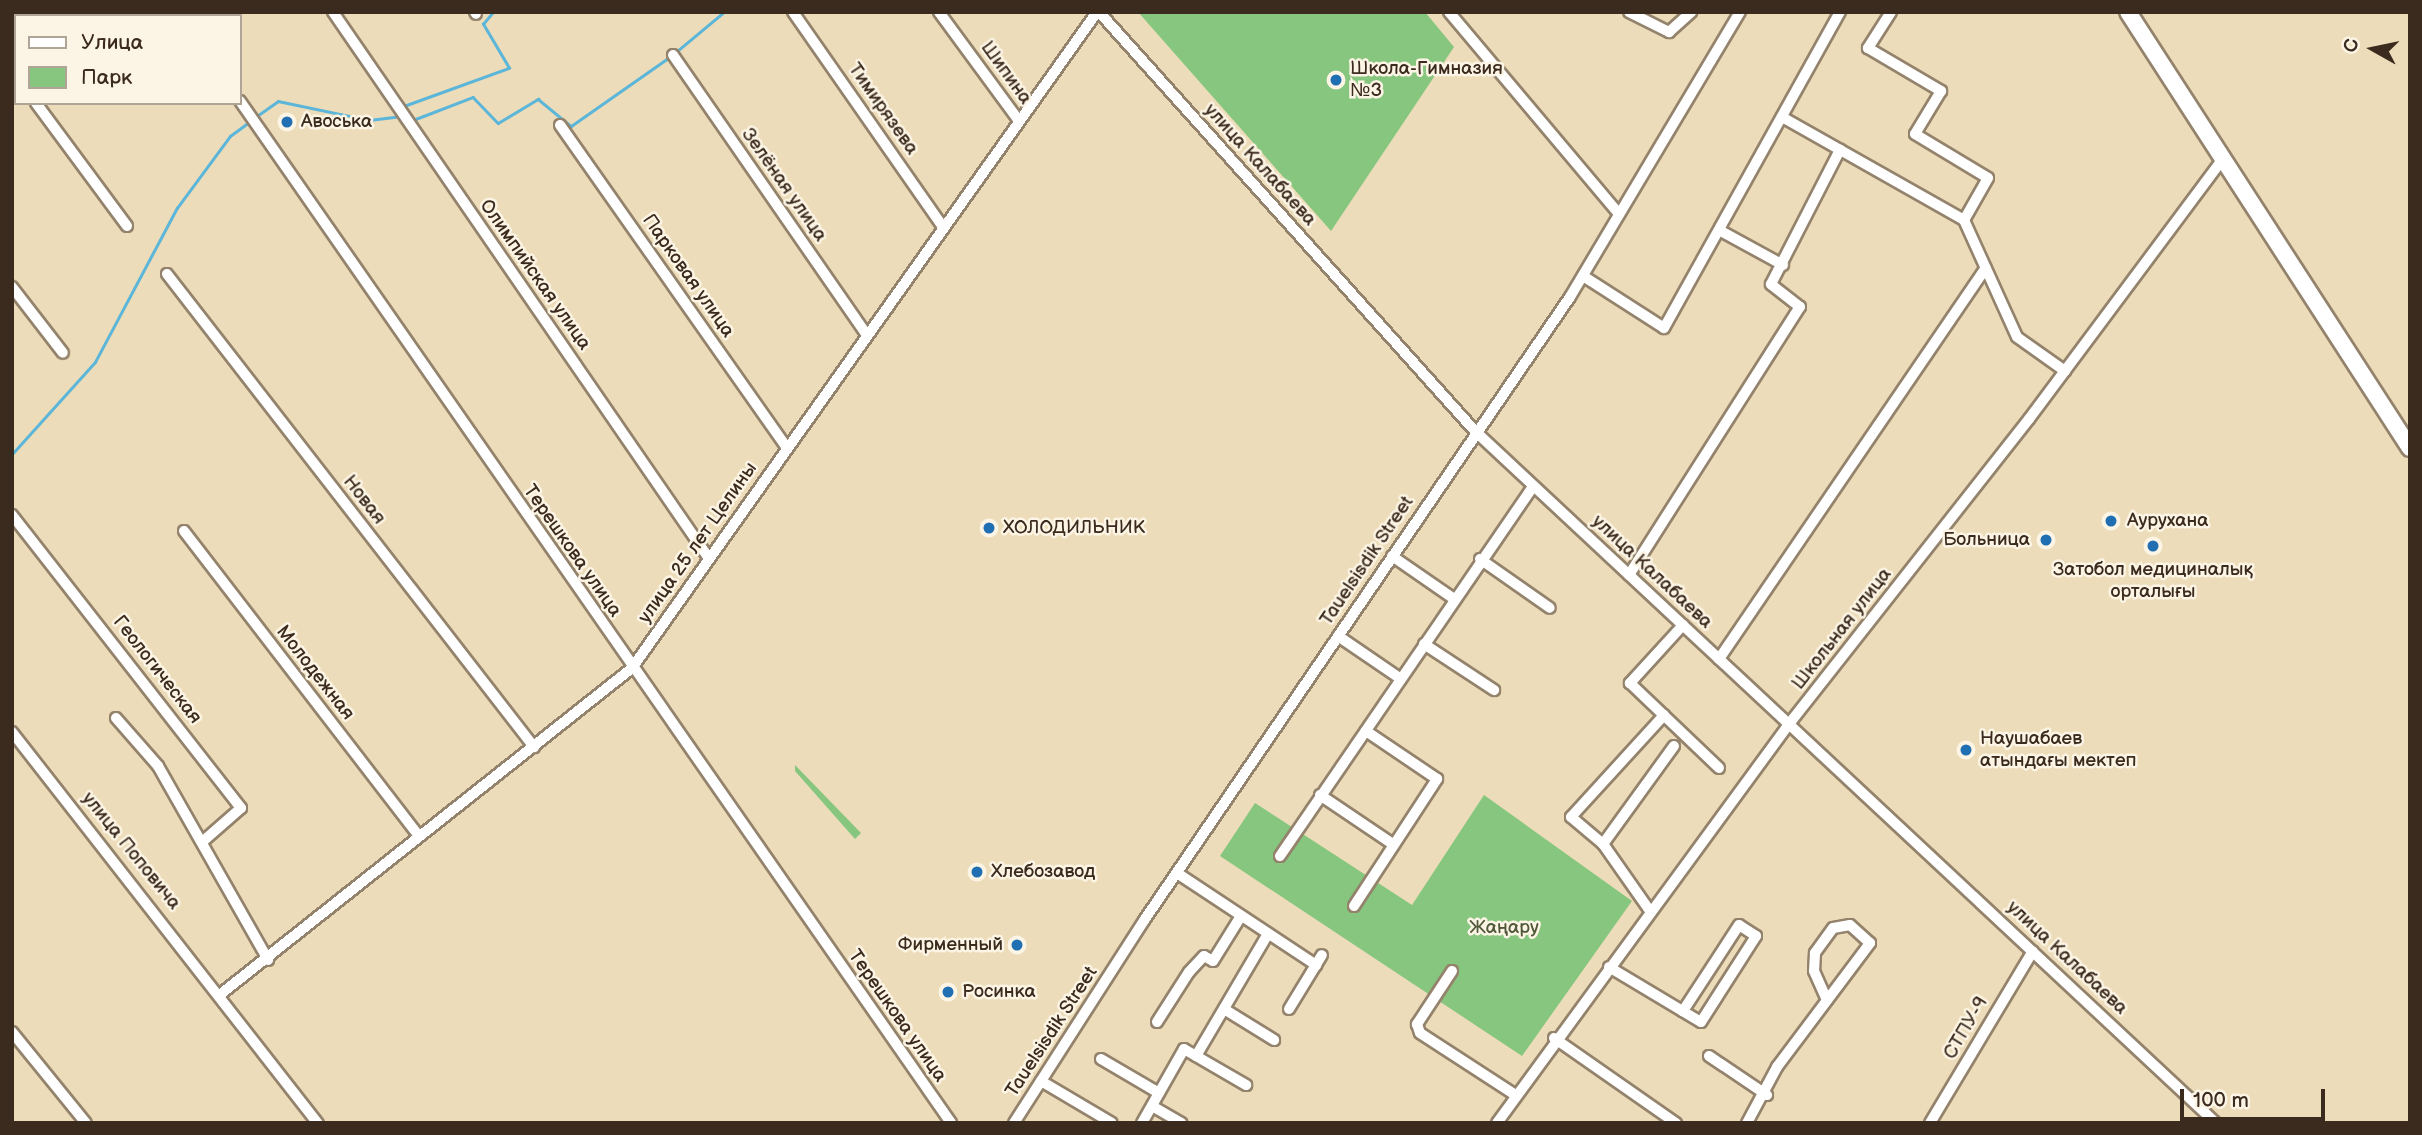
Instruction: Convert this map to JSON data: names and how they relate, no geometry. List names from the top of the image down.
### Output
{
  "streets": {
    "street": [
      "Шипина",
      "Тимирязева",
      "улица Калабаева",
      "Зелёная улица",
      "Олимпийская улица",
      "Парковая улица",
      "Новая",
      "улица 25 лет Целины",
      "Терешкова улица",
      "Tauelsisdik Street",
      "Школьная улица",
      "Геологическая",
      "Молодежная",
      "улица Поповича",
      "СТПУ-9"
    ]
  },
  "crossings": [
    ["Шипина", "улица 25 лет Целины"],
    ["Тимирязева", "улица 25 лет Целины"],
    ["улица Калабаева", "улица 25 лет Целины"],
    ["улица Калабаева", "Tauelsisdik Street"],
    ["улица Калабаева", "Школьная улица"],
    ["улица Калабаева", "СТПУ-9"],
    ["Зелёная улица", "улица 25 лет Целины"],
    ["Олимпийская улица", "улица 25 лет Целины"],
    ["Парковая улица", "улица 25 лет Целины"],
    ["Новая", "улица 25 лет Целины"],
    ["улица 25 лет Целины", "Терешкова улица"],
    ["улица 25 лет Целины", "Молодежная"],
    ["улица 25 лет Целины", "улица Поповича"]
  ],
  "parks": ["Жаңару"],
  "places": [
    "Школа-Гимназия №3",
    "Авоська",
    "Аурухана",
    "ХОЛОДИЛЬНИК",
    "Больница",
    "Затобол медициналық орталығы",
    "Наушабаев атындағы мектеп",
    "Хлебозавод",
    "Фирменный",
    "Росинка"
  ],
  "legend": ["Улица", "Парк"],
  "scale_bar": "100 m",
  "north": "left"
}
